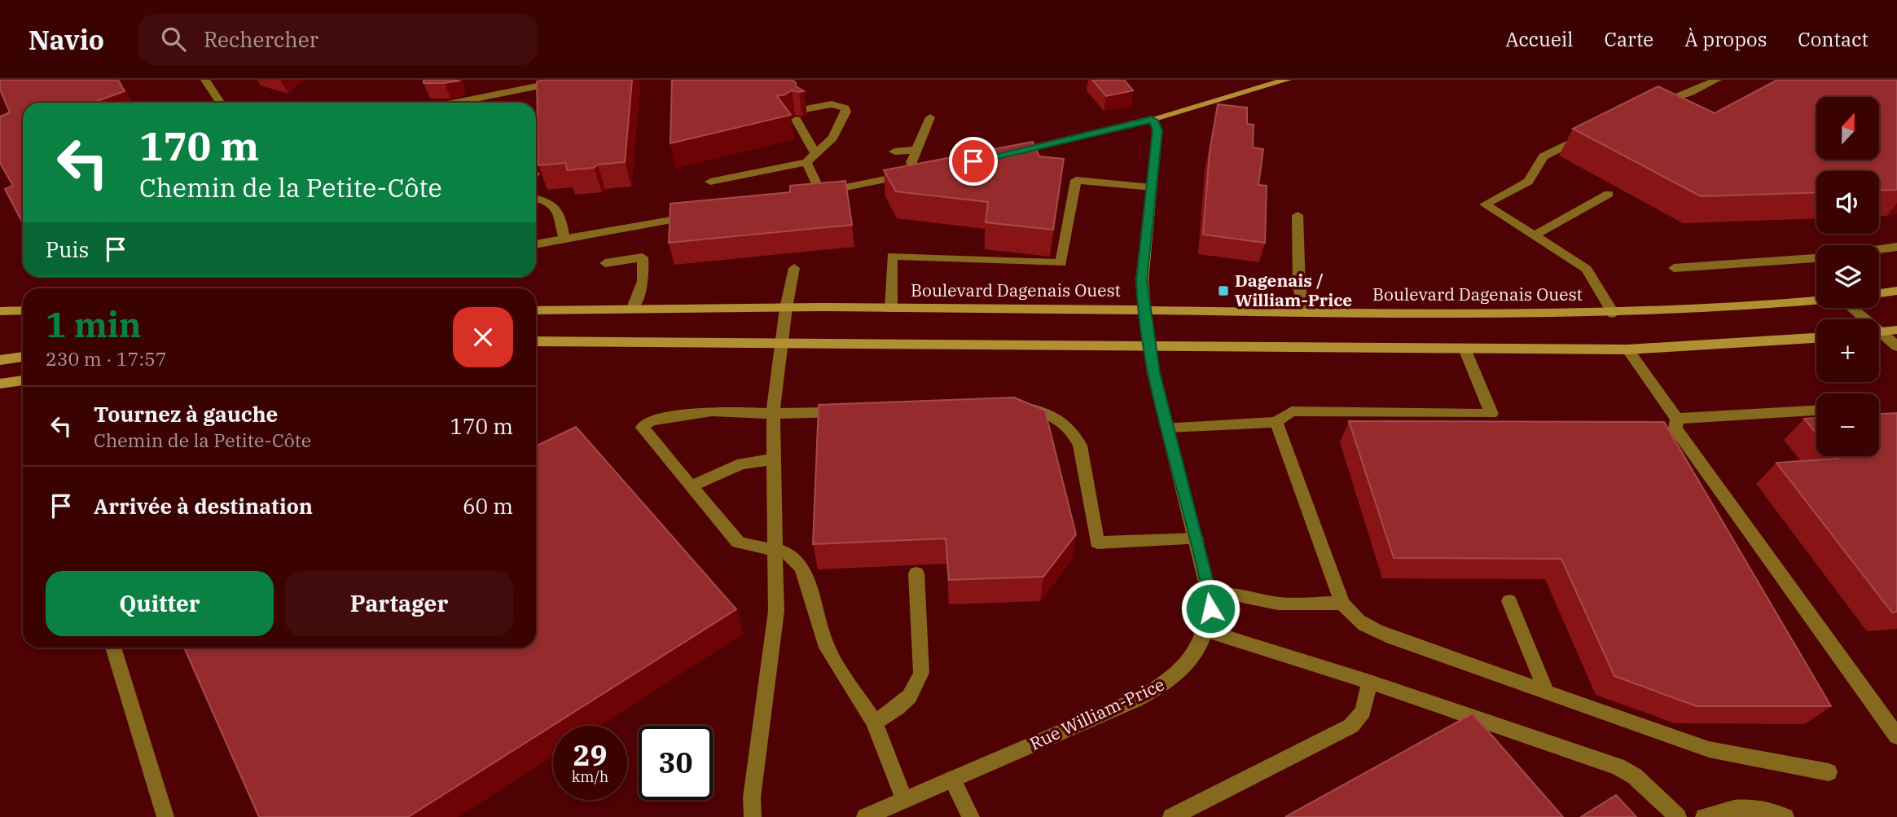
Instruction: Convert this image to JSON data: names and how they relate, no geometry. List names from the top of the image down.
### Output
{
  "streets": {
    "main road": ["Boulevard Dagenais Ouest", "Rue William-Price"]
  },
  "crossings": [
    ["Boulevard Dagenais Ouest", "Rue William-Price"]
  ],
  "places": {
    "transit": ["Dagenais / William-Price"]
  },
  "north": "top",
  "page": {
    "header": "Navio",
    "search": "Rechercher",
    "nav": [
      "Accueil",
      "Carte",
      "À propos",
      "Contact"
    ],
    "map_buttons": ["+", "−"],
    "turn": ["170 m", "Chemin de la Petite-Côte"],
    "then": "Puis",
    "heading": ["1 min", "230 m · 17:57"],
    "list": [
      {
        "name": "Tournez à gauche",
        "note": "Chemin de la Petite-Côte",
        "value": "170 m"
      },
      {
        "name": "Arrivée à destination",
        "value": "60 m"
      }
    ],
    "buttons": ["Quitter", "Partager"],
    "speed": "29 km/h",
    "limit": "30"
  }
}
